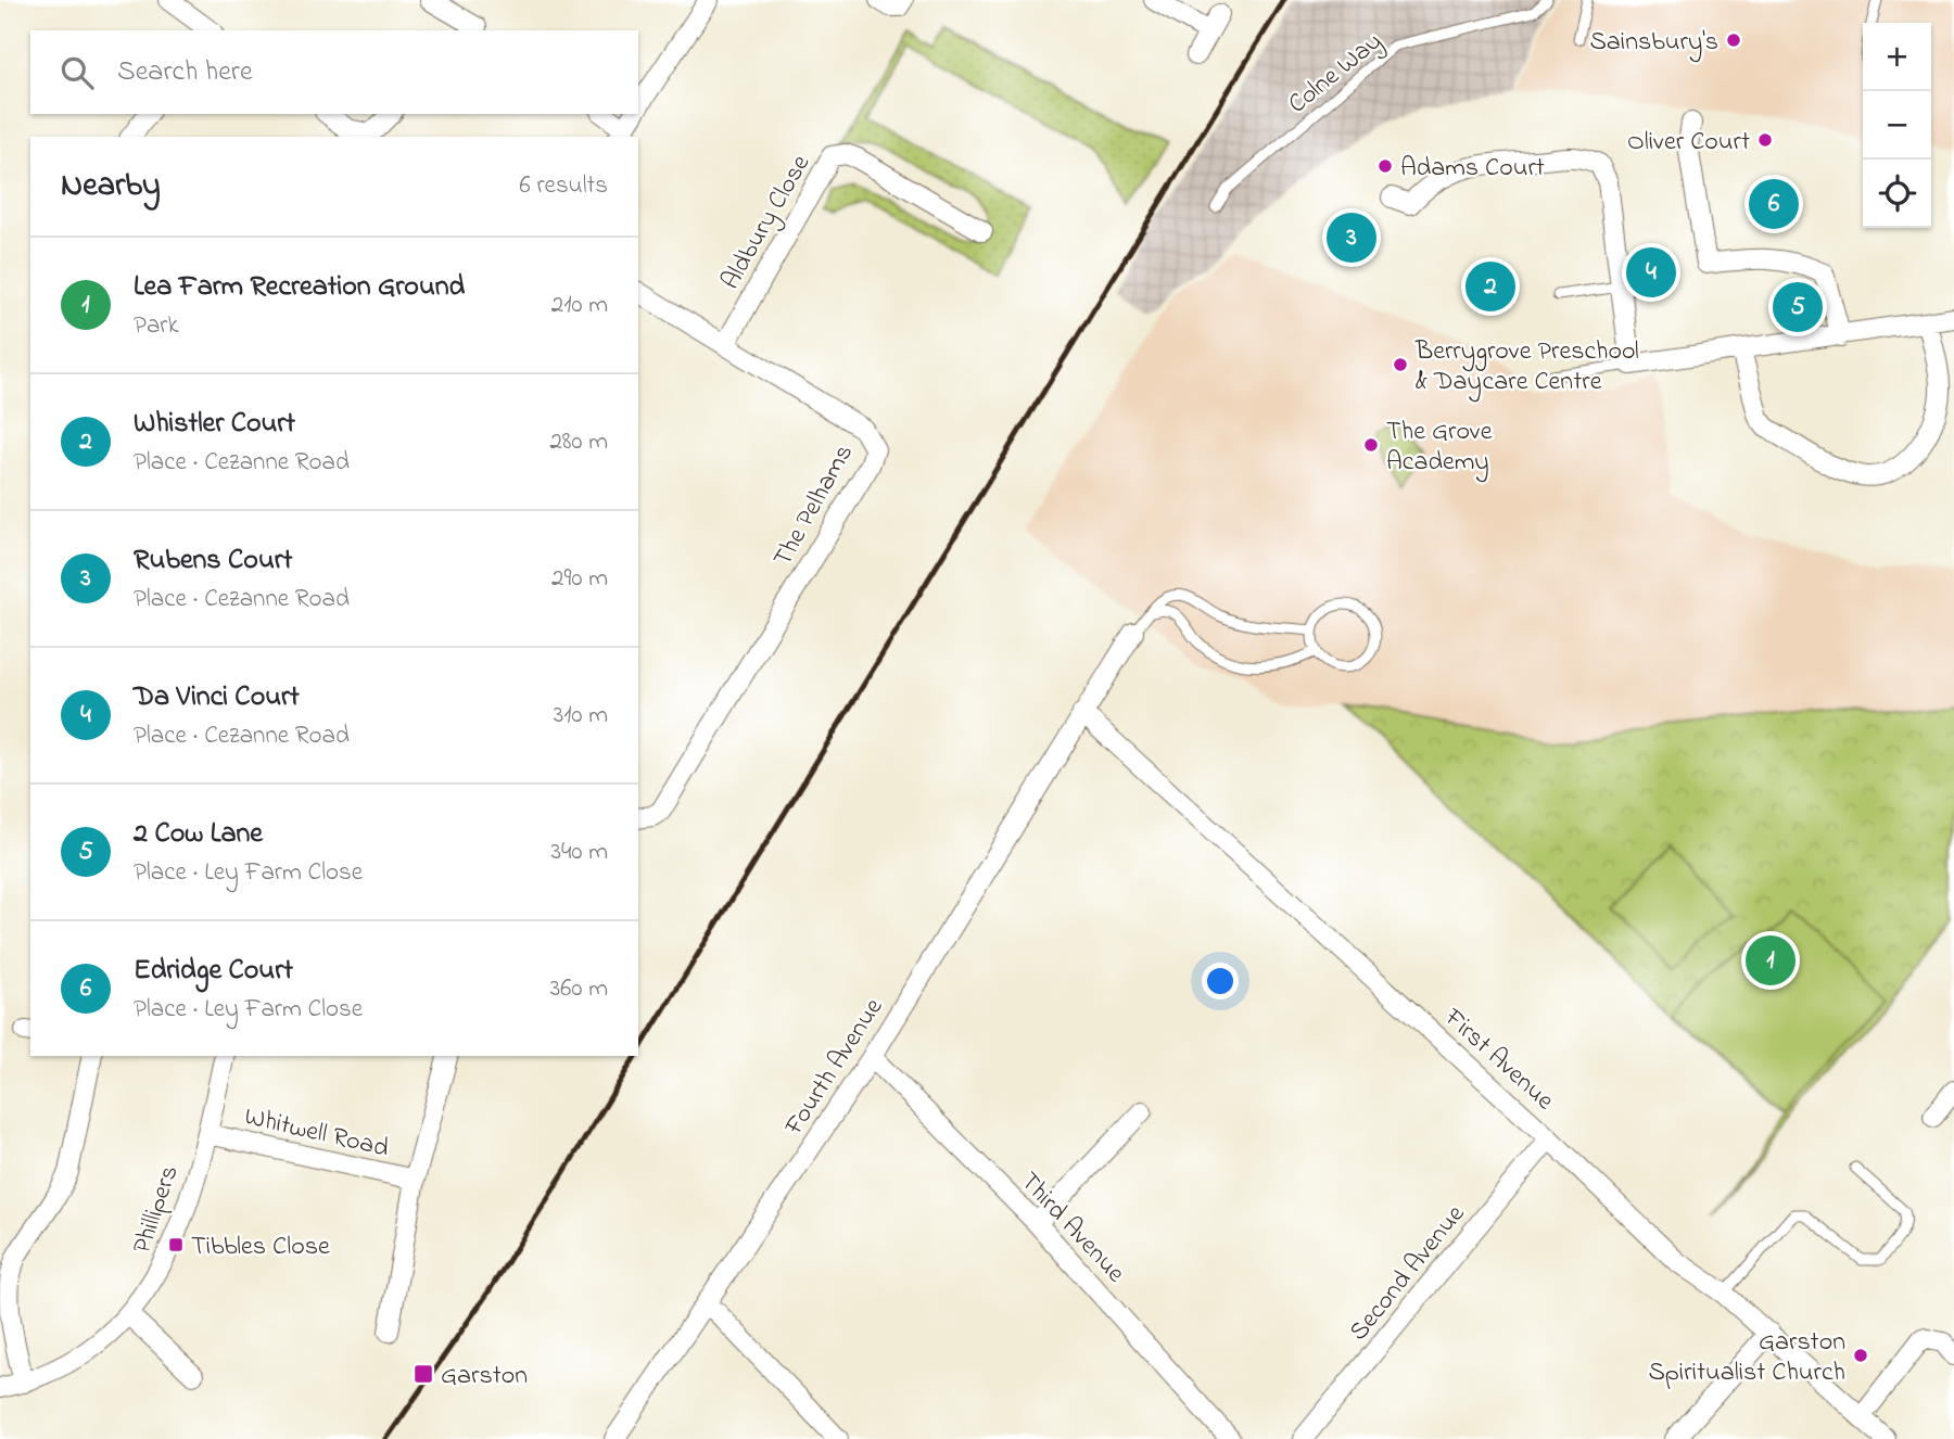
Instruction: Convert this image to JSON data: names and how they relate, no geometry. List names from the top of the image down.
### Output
{
  "streets": {
    "street": [
      "Aldbury Close",
      "The Pelhams",
      "First Avenue",
      "Fourth Avenue",
      "Whitwell Road",
      "Phillipers",
      "Third Avenue",
      "Second Avenue"
    ],
    "lane": ["Colne Way"]
  },
  "crossings": [
    ["Aldbury Close", "The Pelhams"],
    ["First Avenue", "Fourth Avenue"],
    ["First Avenue", "Second Avenue"],
    ["Fourth Avenue", "Third Avenue"],
    ["Whitwell Road", "Phillipers"]
  ],
  "places": {
    "other": [
      "Sainsbury's",
      "Oliver Court",
      "Adams Court",
      "Berrygrove Preschool & Daycare Centre",
      "The Grove Academy",
      "Garston Spiritualist Church"
    ],
    "transit": ["Tibbles Close", "Garston"]
  },
  "page": {
    "map_buttons": ["+", "−"],
    "search": "Search here",
    "heading": ["Nearby", "6 results"],
    "pins": [
      "6",
      "3",
      "4",
      "2",
      "5",
      "1"
    ],
    "list": [
      {
        "mark": "1",
        "name": "Lea Farm Recreation Ground",
        "note": "Park",
        "value": "210 m"
      },
      {
        "mark": "2",
        "name": "Whistler Court",
        "note": "Place · Cezanne Road",
        "value": "280 m"
      },
      {
        "mark": "3",
        "name": "Rubens Court",
        "note": "Place · Cezanne Road",
        "value": "290 m"
      },
      {
        "mark": "4",
        "name": "Da Vinci Court",
        "note": "Place · Cezanne Road",
        "value": "310 m"
      },
      {
        "mark": "5",
        "name": "2 Cow Lane",
        "note": "Place · Ley Farm Close",
        "value": "340 m"
      },
      {
        "mark": "6",
        "name": "Edridge Court",
        "note": "Place · Ley Farm Close",
        "value": "360 m"
      }
    ]
  }
}
